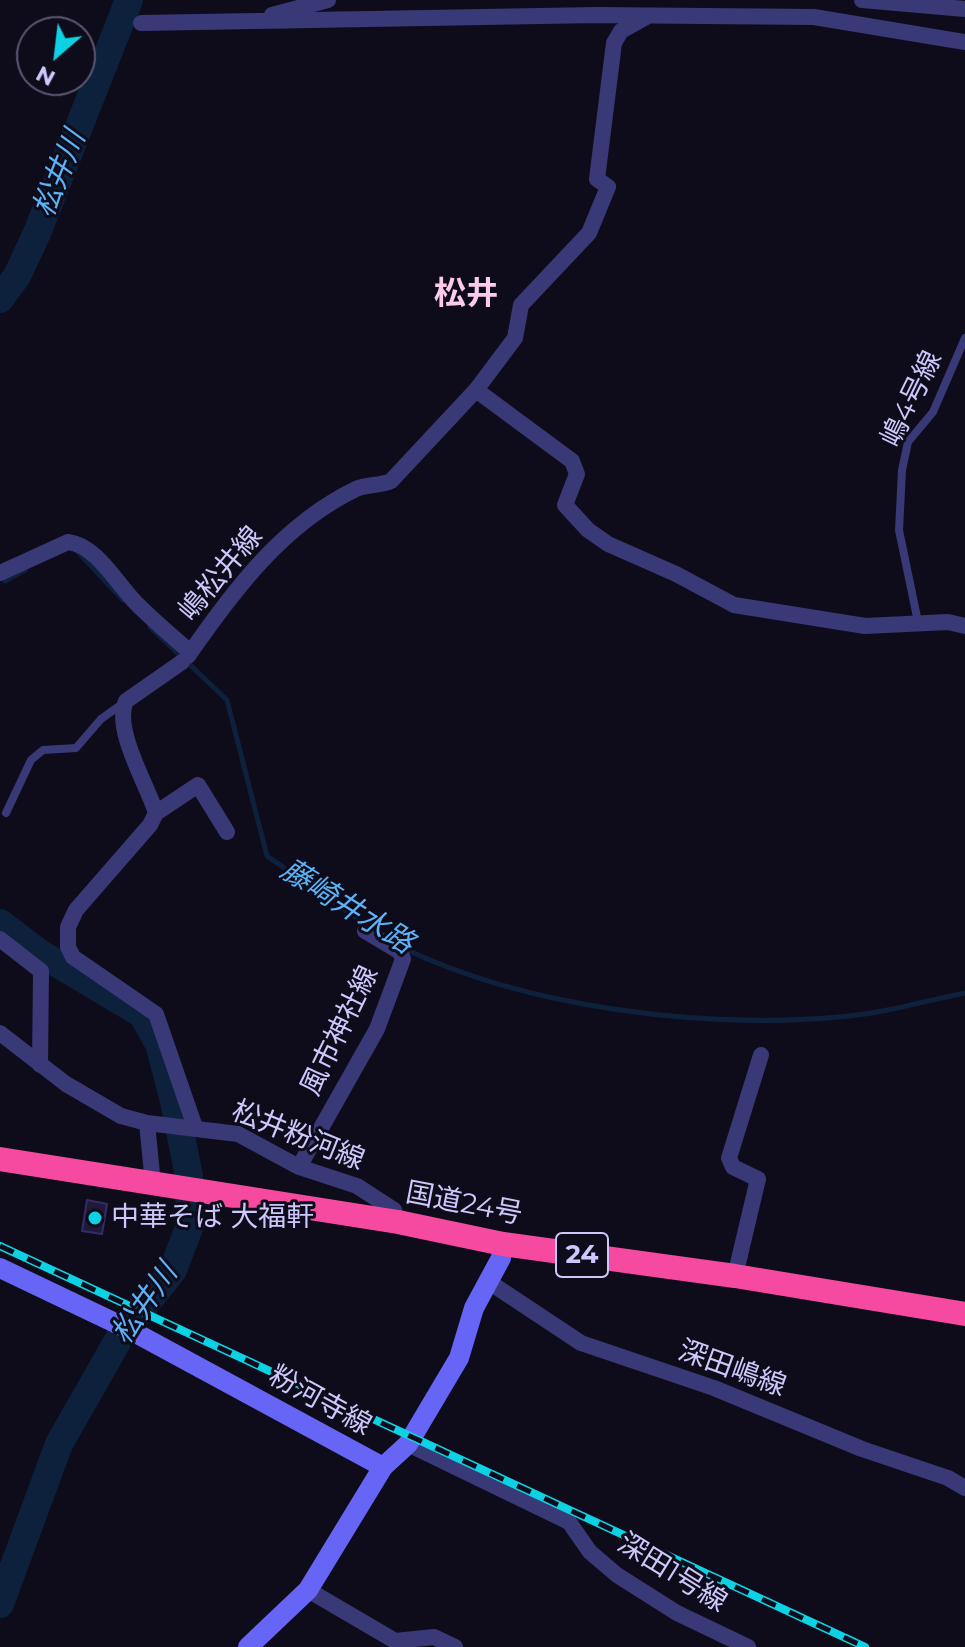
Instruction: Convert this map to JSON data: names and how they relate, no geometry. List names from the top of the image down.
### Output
{
  "streets": {
    "highway": ["国道24号", "24"],
    "main road": ["粉河寺線"],
    "street": [
      "嶋松井線",
      "風市神社線",
      "松井粉河線",
      "深田嶋線",
      "深田1号線"
    ],
    "lane": ["嶋4号線"]
  },
  "crossings": [
    ["風市神社線", "松井粉河線"],
    ["松井粉河線", "国道24号"],
    ["国道24号", "粉河寺線"],
    ["深田嶋線", "粉河寺線"],
    ["粉河寺線", "深田1号線"]
  ],
  "districts": ["松井"],
  "water": ["松井川", "藤崎井水路"],
  "places": ["中華そば 大福軒"],
  "north": "bottom left"
}
